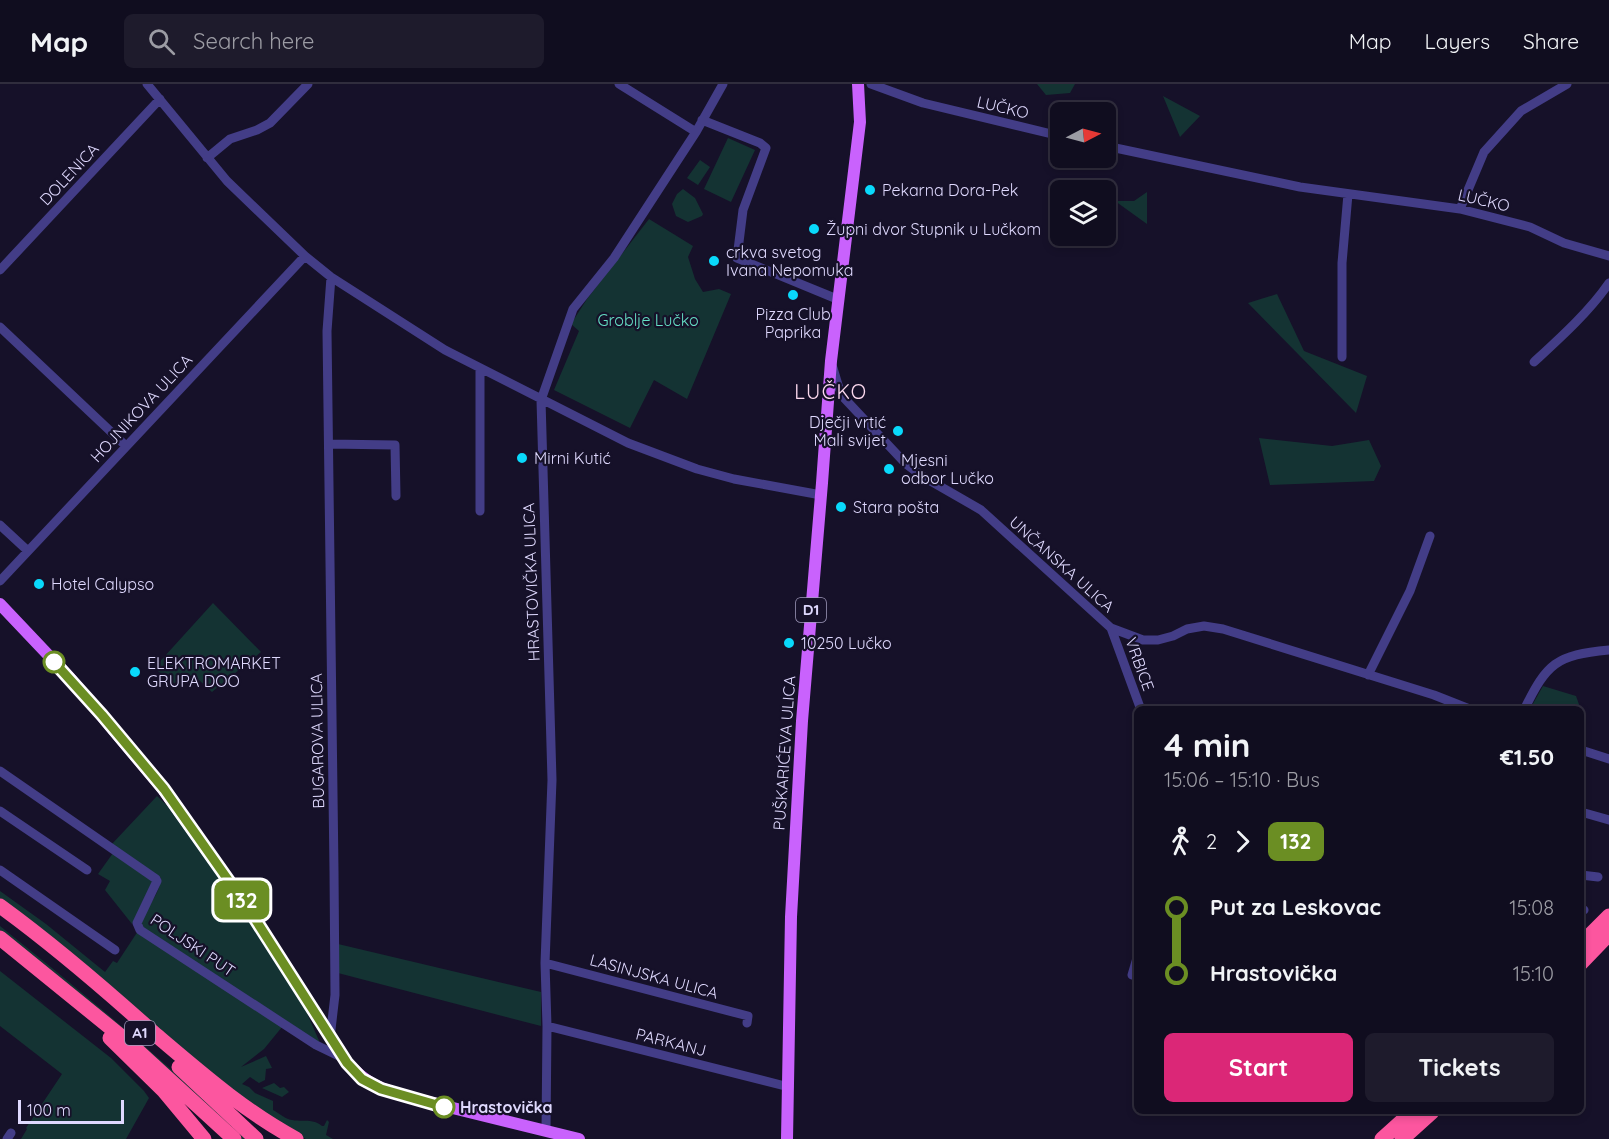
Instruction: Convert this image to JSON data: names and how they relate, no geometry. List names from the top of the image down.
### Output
{
  "streets": {
    "highway": ["A1"],
    "main road": ["D1", "PUŠKARIĆEVA ULICA"],
    "street": [
      "LUČKO",
      "DOLENICA",
      "HOJNIKOVA ULICA",
      "UNČANSKA ULICA",
      "HRASTOVIČKA ULICA",
      "VRBICE",
      "BUGAROVA ULICA",
      "POLJSKI PUT",
      "LASINJSKA ULICA",
      "PARKANJ"
    ]
  },
  "crossings": [
    ["UNČANSKA ULICA", "VRBICE"],
    ["UNČANSKA ULICA", "PUŠKARIĆEVA ULICA"],
    ["HRASTOVIČKA ULICA", "LASINJSKA ULICA"],
    ["HRASTOVIČKA ULICA", "PARKANJ"],
    ["PUŠKARIĆEVA ULICA", "PARKANJ"]
  ],
  "districts": ["LUČKO"],
  "parks": ["Groblje Lučko"],
  "places": [
    "Pekarna Dora-Pek",
    "Župni dvor Stupnik u Lučkom",
    "crkva svetog Ivana Nepomuka",
    "Pizza Club Paprika",
    "Dječji vrtić Mali svijet",
    "Mirni Kutić",
    "Mjesni odbor Lučko",
    "Stara pošta",
    "Hotel Calypso",
    "10250 Lučko",
    "ELEKTROMARKET GRUPA DOO",
    "Hrastovička"
  ],
  "lines": ["bus line 132"],
  "scale_bar": "100 m",
  "north": "right",
  "page": {
    "header": "Map",
    "search": "Search here",
    "nav": ["Map", "Layers", "Share"],
    "on_map": "132",
    "heading": ["4 min", "15:06 – 15:10 · Bus", "€1.50"],
    "legs": ["2", "132"],
    "list": [
      {
        "name": "Put za Leskovac",
        "value": "15:08"
      },
      {
        "name": "Hrastovička",
        "value": "15:10"
      }
    ],
    "buttons": ["Start", "Tickets"],
    "scale": "100 m"
  }
}
